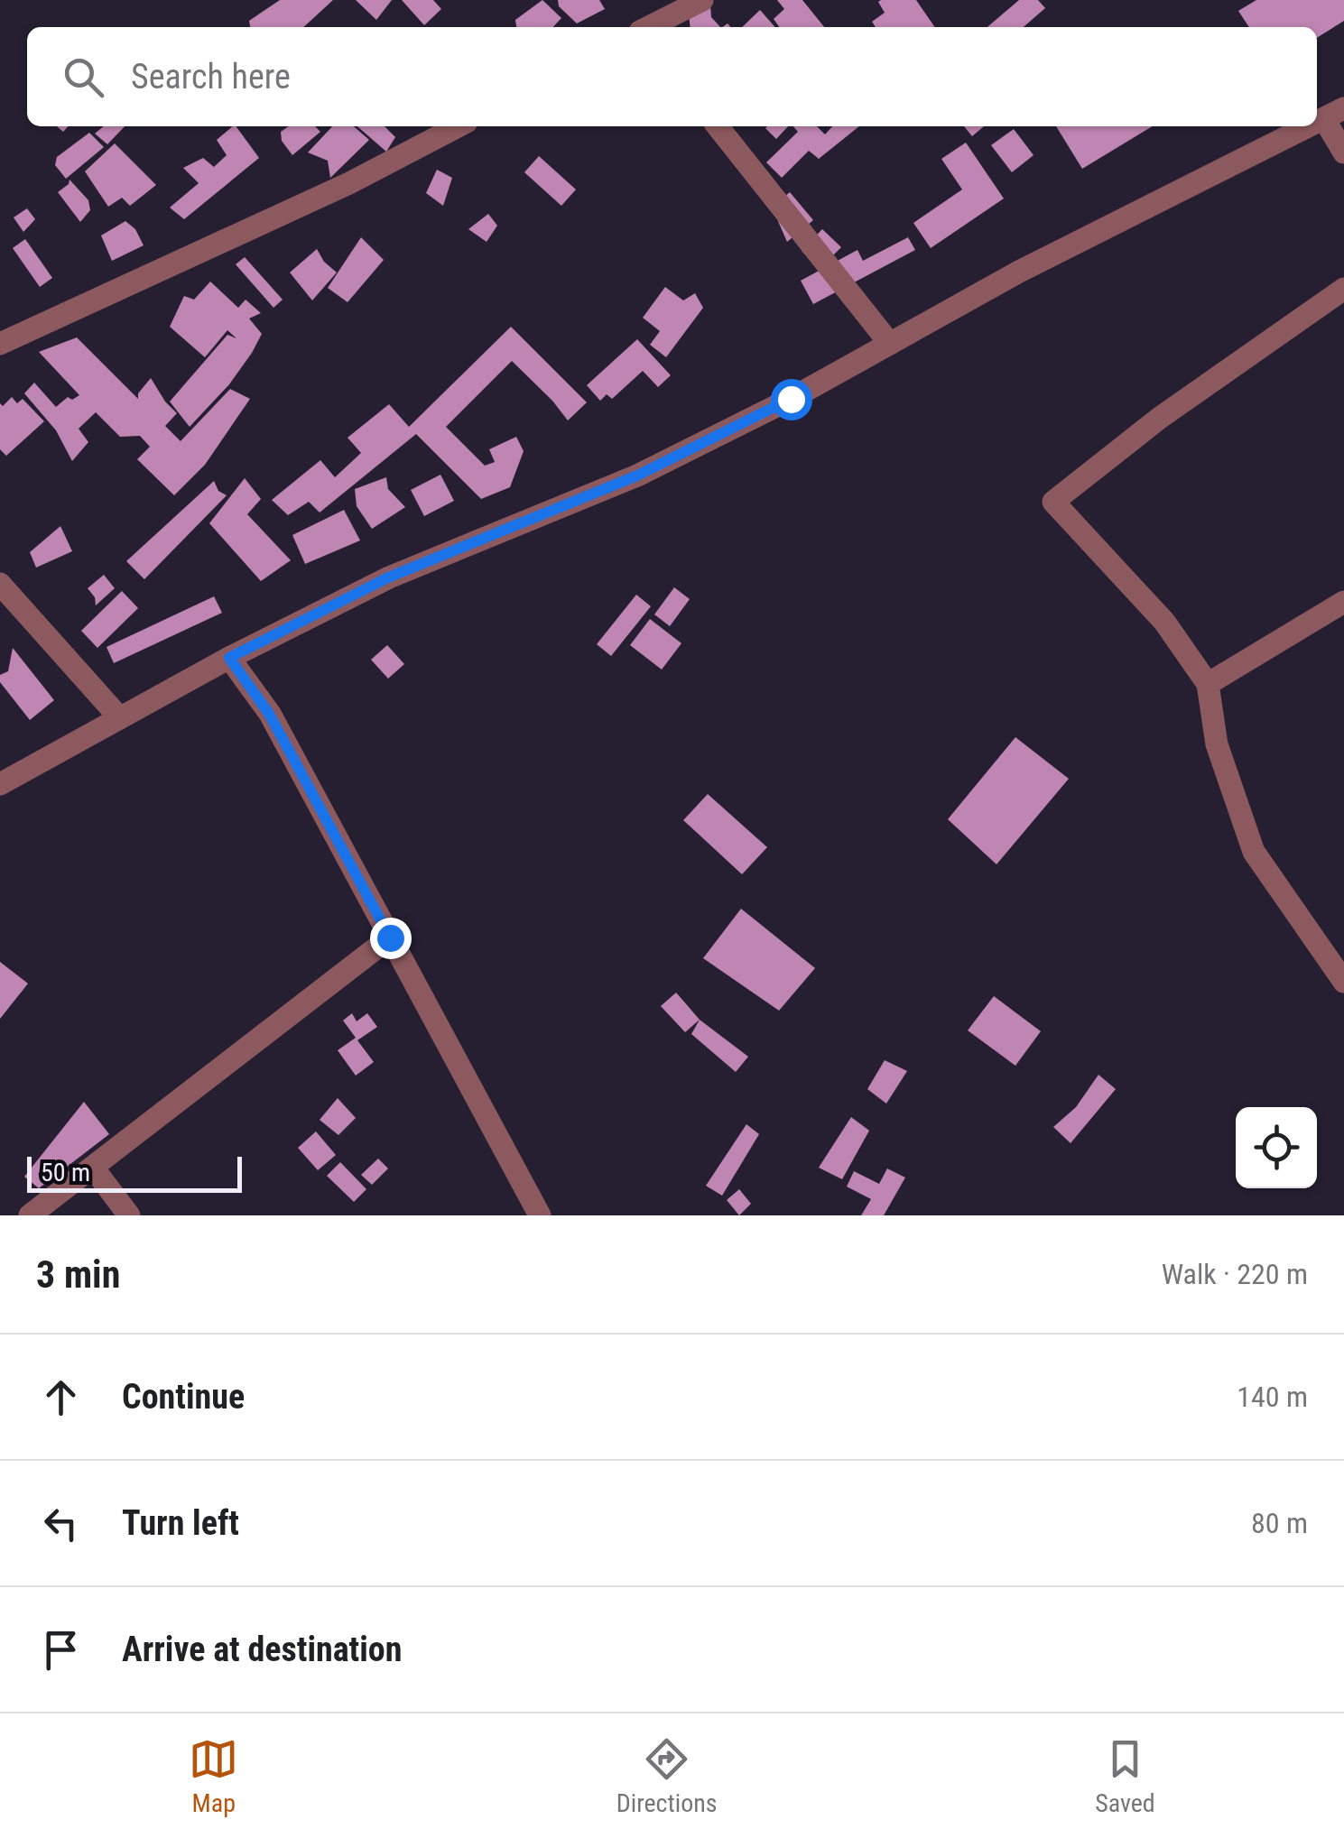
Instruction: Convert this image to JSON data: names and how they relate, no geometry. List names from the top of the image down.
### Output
{
  "scale_bar": "50 m",
  "page": {
    "search": "Search here",
    "scale": "50 m",
    "heading": ["3 min", "Walk · 220 m"],
    "list": [
      ["Continue", "140 m"],
      ["Turn left", "80 m"],
      "Arrive at destination"
    ],
    "nav": ["Map", "Directions", "Saved"]
  }
}
